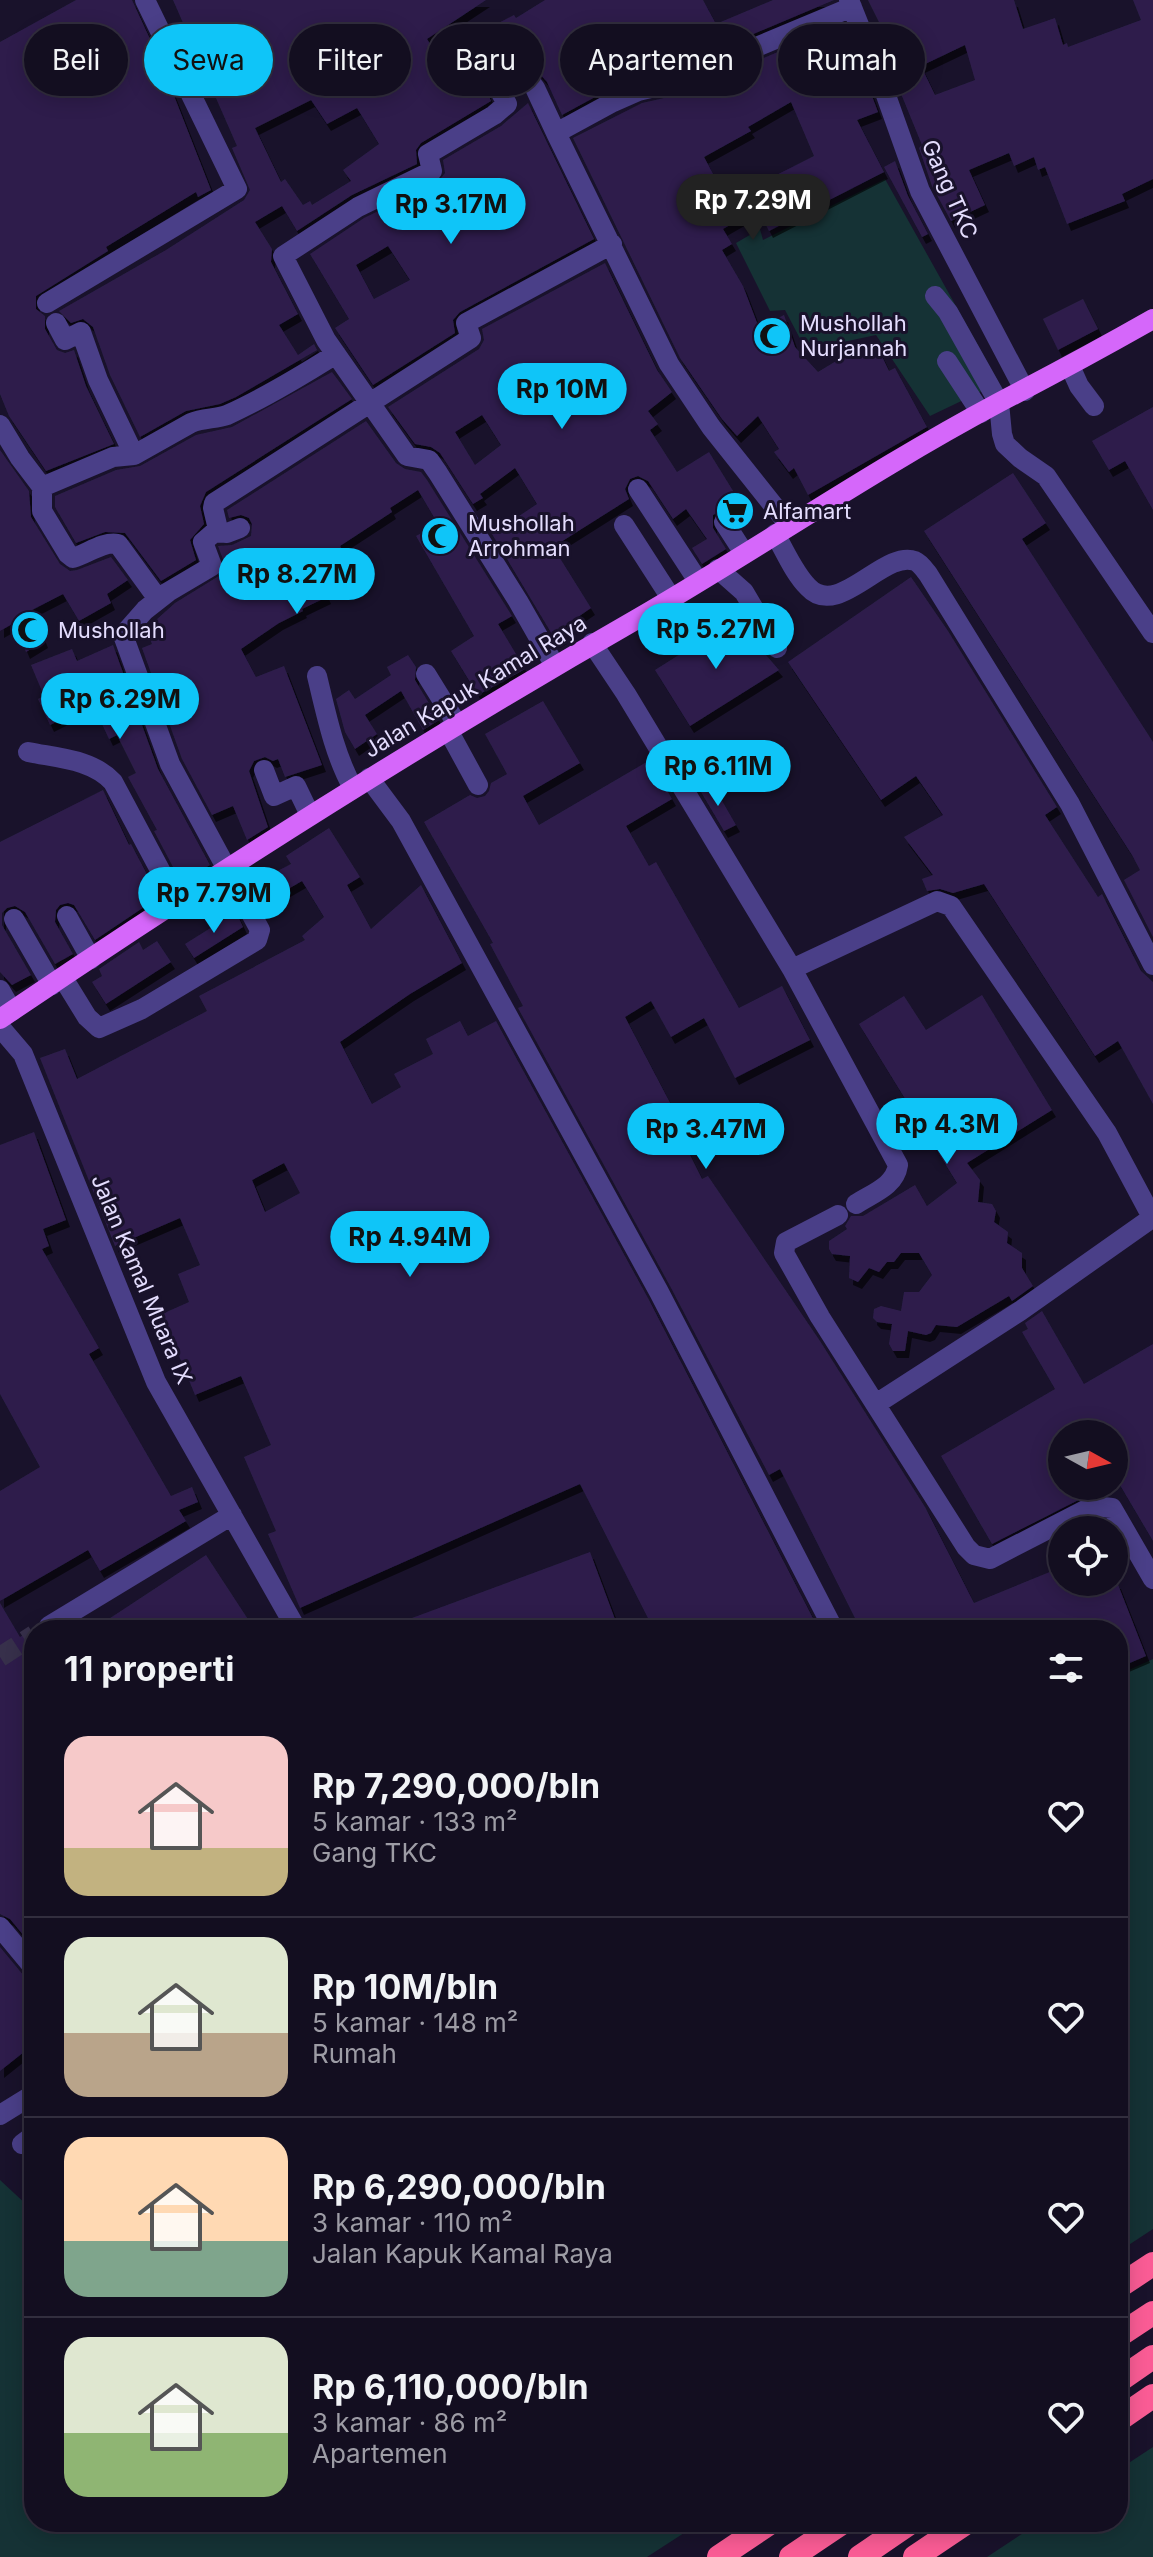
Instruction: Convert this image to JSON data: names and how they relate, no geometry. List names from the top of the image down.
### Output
{
  "streets": {
    "main road": ["Jalan Kapuk Kamal Raya"],
    "street": ["Gang TKC", "Jalan Kamal Muara IX"]
  },
  "crossings": [
    ["Gang TKC", "Jalan Kapuk Kamal Raya"],
    ["Jalan Kapuk Kamal Raya", "Jalan Kamal Muara IX"]
  ],
  "places": {
    "mosque": ["Mushollah Nurjannah", "Mushollah Arrohman", "Mushollah"],
    "supermarket": ["Alfamart"]
  },
  "north": "right",
  "page": {
    "chip": [
      "Beli",
      "Sewa",
      "Filter",
      "Baru",
      "Apartemen",
      "Rumah"
    ],
    "price": [
      "Rp 7.29M",
      "Rp 3.17M",
      "Rp 10M",
      "Rp 8.27M",
      "Rp 5.27M",
      "Rp 6.29M",
      "Rp 6.11M",
      "Rp 7.79M",
      "Rp 4.3M",
      "Rp 3.47M",
      "Rp 4.94M"
    ],
    "heading": "11 properti",
    "list": [
      {
        "name": "Rp 7,290,000/bln",
        "note": "5 kamar · 133 m² · Gang TKC"
      },
      {
        "name": "Rp 10M/bln",
        "note": "5 kamar · 148 m² · Rumah"
      },
      {
        "name": "Rp 6,290,000/bln",
        "note": "3 kamar · 110 m² · Jalan Kapuk Kamal Raya"
      },
      {
        "name": "Rp 6,110,000/bln",
        "note": "3 kamar · 86 m² · Apartemen"
      }
    ]
  }
}
